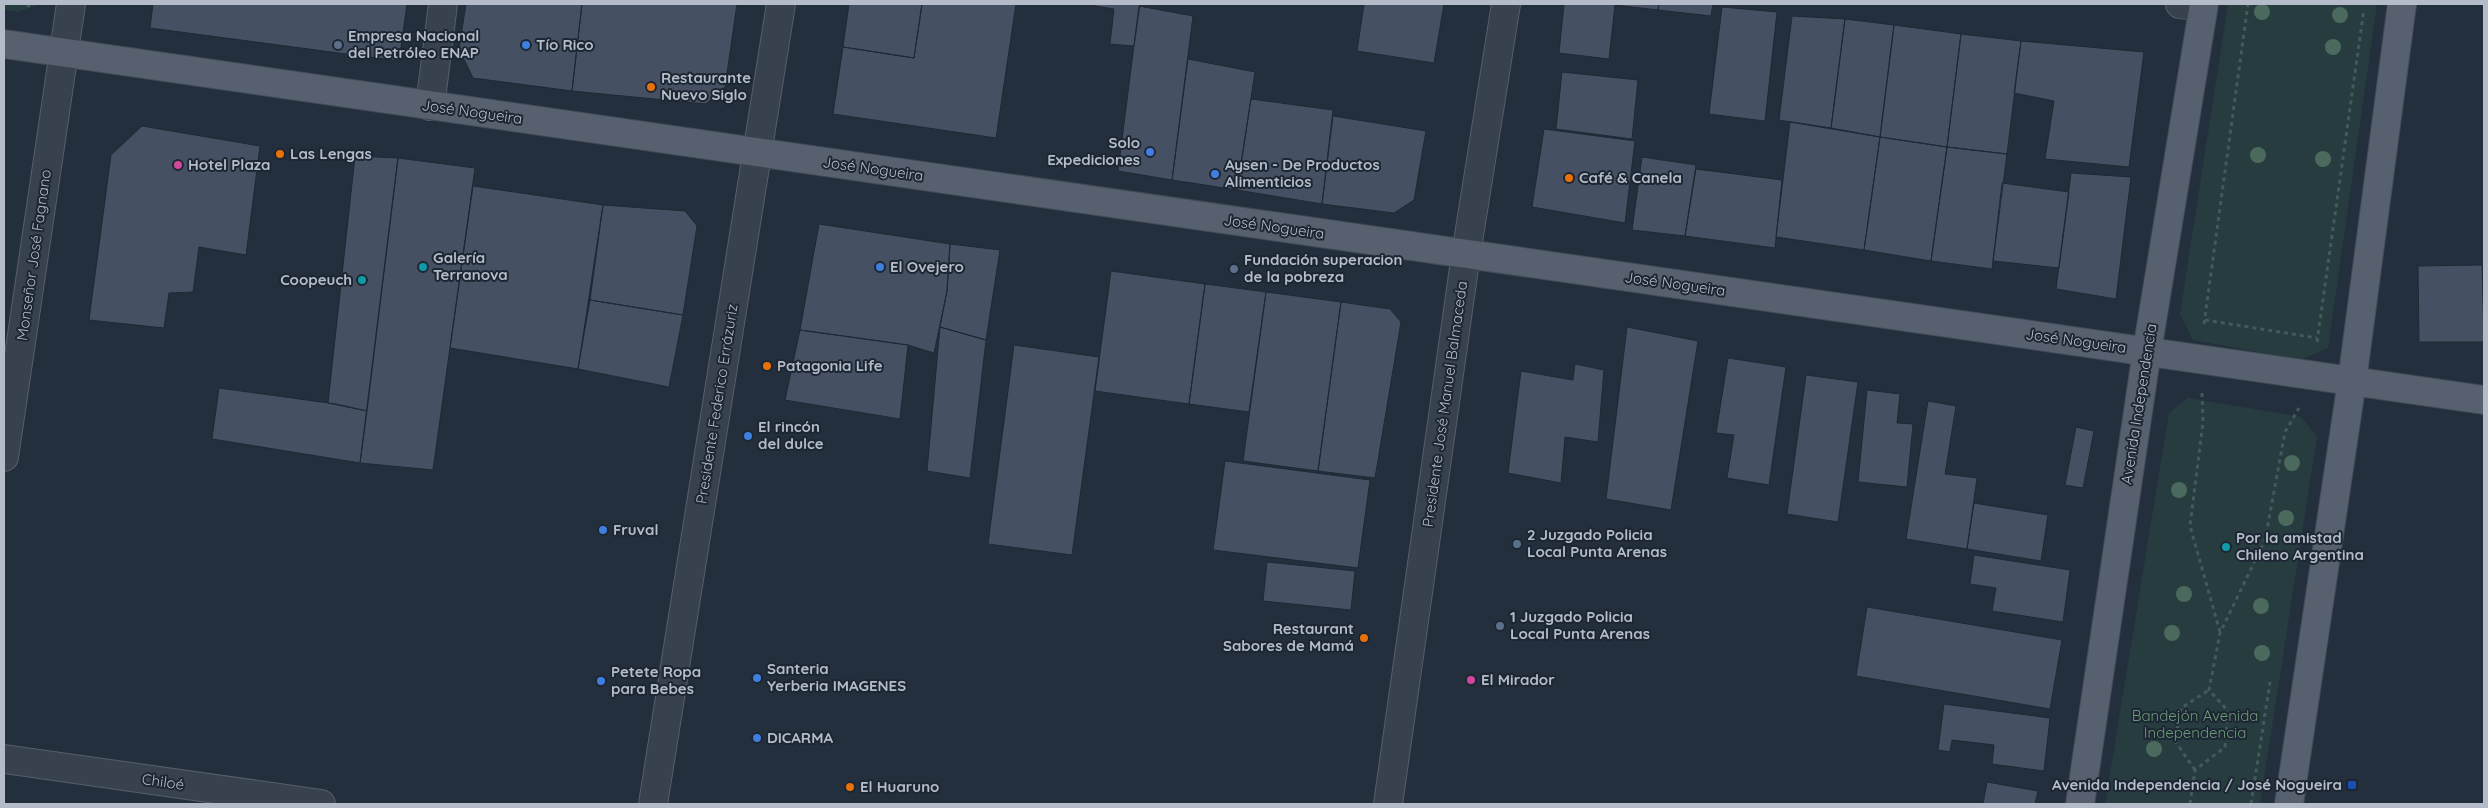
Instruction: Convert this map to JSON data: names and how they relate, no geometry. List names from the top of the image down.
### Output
{
  "streets": {
    "main road": ["José Nogueira", "Avenida Independencia"],
    "street": [
      "Monseñor José Fagnano",
      "Presidente Federico Errázuriz",
      "Presidente José Manuel Balmaceda",
      "Chiloé"
    ]
  },
  "crossings": [
    ["José Nogueira", "Monseñor José Fagnano"],
    ["José Nogueira", "Presidente Federico Errázuriz"],
    ["José Nogueira", "Presidente José Manuel Balmaceda"],
    ["José Nogueira", "Avenida Independencia"]
  ],
  "parks": ["Bandejón Avenida Independencia"],
  "places": {
    "other": [
      "Empresa Nacional del Petróleo ENAP",
      "Tío Rico",
      "Restaurante Nuevo Siglo",
      "Solo Expediciones",
      "Las Lengas",
      "Hotel Plaza",
      "Aysen - De Productos Alimenticios",
      "Café & Canela",
      "Galería Terranova",
      "El Ovejero",
      "Fundación superacion de la pobreza",
      "Coopeuch",
      "Patagonia Life",
      "El rincón del dulce",
      "Fruval",
      "2 Juzgado Policia Local Punta Arenas",
      "Por la amistad Chileno Argentina",
      "1 Juzgado Policia Local Punta Arenas",
      "Restaurant Sabores de Mamá",
      "Santeria Yerberia IMAGENES",
      "El Mirador",
      "Petete Ropa para Bebes",
      "DICARMA",
      "El Huaruno"
    ],
    "transit": ["Avenida Independencia / José Nogueira"]
  }
}
